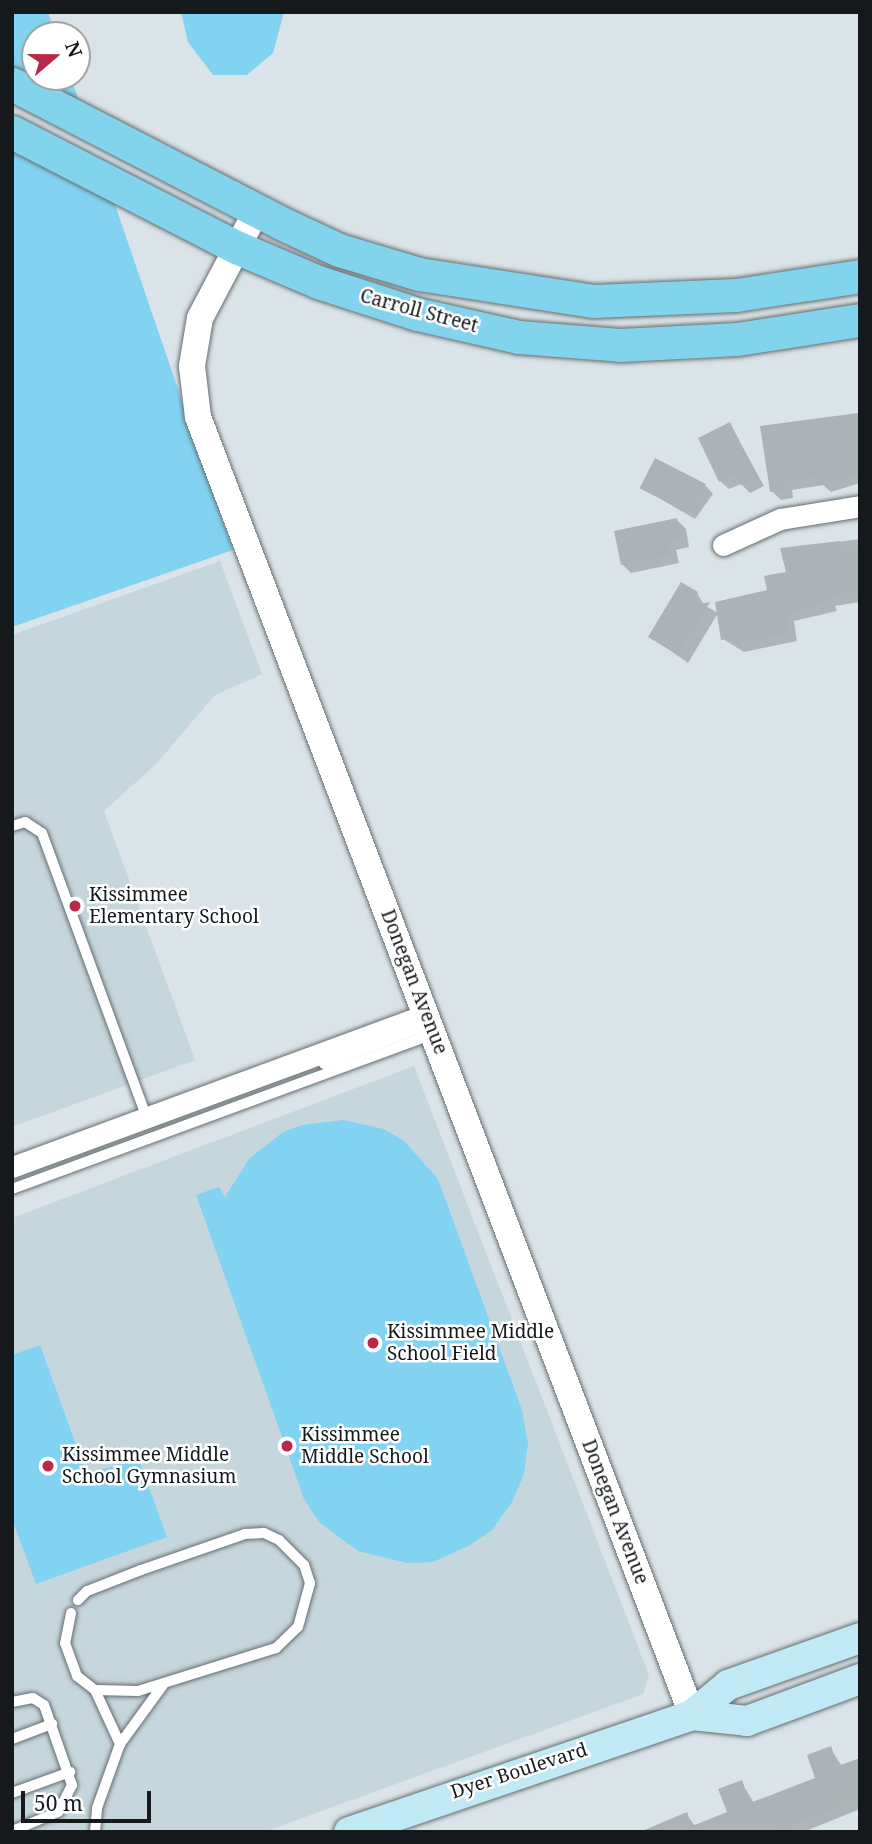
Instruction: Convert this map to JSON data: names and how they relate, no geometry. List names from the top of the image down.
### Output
{
  "streets": {
    "main road": ["Carroll Street", "Dyer Boulevard"],
    "street": ["Donegan Avenue"]
  },
  "crossings": [
    ["Carroll Street", "Donegan Avenue"],
    ["Donegan Avenue", "Dyer Boulevard"]
  ],
  "places": [
    "Kissimmee Elementary School",
    "Kissimmee Middle School Field",
    "Kissimmee Middle School",
    "Kissimmee Middle School Gymnasium"
  ],
  "scale_bar": "50 m",
  "north": "right"
}
